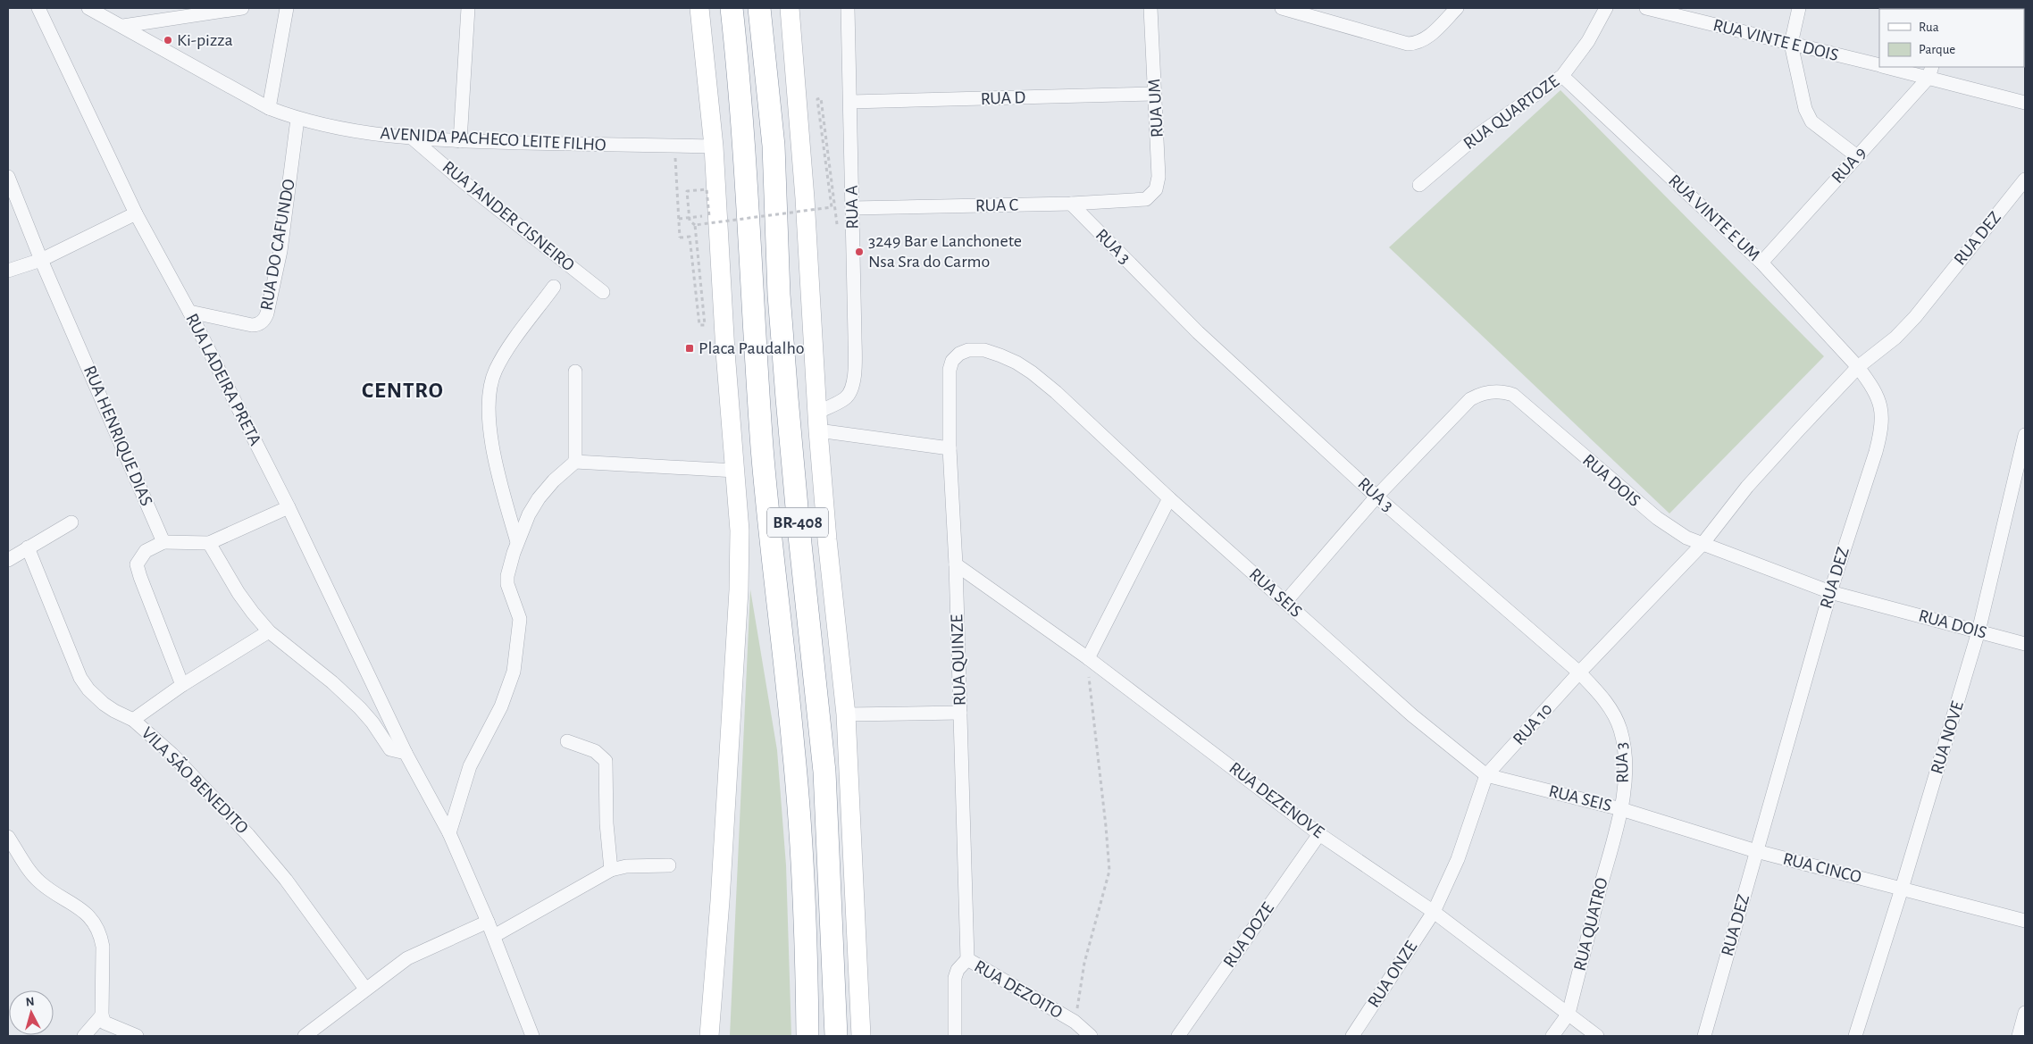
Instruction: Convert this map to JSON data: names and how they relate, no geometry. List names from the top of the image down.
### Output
{
  "streets": {
    "highway": ["BR-408"],
    "street": [
      "RUA VINTE E DOIS",
      "RUA D",
      "RUA UM",
      "RUA QUARTOZE",
      "AVENIDA PACHECO LEITE FILHO",
      "RUA 9",
      "RUA C",
      "RUA A",
      "RUA JANDER CISNEIRO",
      "RUA VINTE E UM",
      "RUA DEZ",
      "RUA DO CAFUNDO",
      "RUA 3",
      "RUA LADEIRA PRETA",
      "RUA HENRIQUE DIAS",
      "RUA DOIS",
      "RUA SEIS",
      "RUA QUINZE",
      "RUA 10",
      "RUA NOVE",
      "VILA SÃO BENEDITO",
      "RUA DEZENOVE",
      "RUA CINCO",
      "RUA QUATRO",
      "RUA DOZE",
      "RUA ONZE",
      "RUA DEZOITO"
    ]
  },
  "crossings": [
    ["RUA VINTE E DOIS", "RUA 9"],
    ["RUA D", "RUA UM"],
    ["RUA D", "RUA A"],
    ["RUA UM", "RUA C"],
    ["RUA QUARTOZE", "RUA VINTE E UM"],
    ["AVENIDA PACHECO LEITE FILHO", "RUA JANDER CISNEIRO"],
    ["AVENIDA PACHECO LEITE FILHO", "RUA DO CAFUNDO"],
    ["RUA 9", "RUA VINTE E UM"],
    ["RUA C", "RUA A"],
    ["RUA C", "RUA 3"],
    ["RUA VINTE E UM", "RUA DEZ"],
    ["RUA VINTE E UM", "RUA 10"],
    ["RUA DEZ", "RUA DOIS"],
    ["RUA DEZ", "RUA 10"],
    ["RUA DEZ", "RUA CINCO"],
    ["RUA DO CAFUNDO", "RUA LADEIRA PRETA"],
    ["RUA 3", "RUA DOIS"],
    ["RUA 3", "RUA SEIS"],
    ["RUA 3", "RUA 10"],
    ["RUA 3", "RUA CINCO"],
    ["RUA 3", "RUA QUATRO"],
    ["RUA DOIS", "RUA SEIS"],
    ["RUA DOIS", "RUA 10"],
    ["RUA DOIS", "RUA NOVE"],
    ["RUA SEIS", "RUA QUINZE"],
    ["RUA SEIS", "RUA 10"],
    ["RUA SEIS", "RUA CINCO"],
    ["RUA SEIS", "RUA QUATRO"],
    ["RUA QUINZE", "RUA DEZENOVE"],
    ["RUA QUINZE", "RUA DEZOITO"],
    ["RUA NOVE", "RUA CINCO"],
    ["RUA DEZENOVE", "RUA QUATRO"],
    ["RUA DEZENOVE", "RUA DOZE"],
    ["RUA DEZENOVE", "RUA ONZE"],
    ["RUA CINCO", "RUA QUATRO"]
  ],
  "districts": ["CENTRO"],
  "places": {
    "other": ["Ki-pizza", "3249 Bar e Lanchonete Nsa Sra do Carmo"],
    "transit": ["Placa Paudalho"]
  },
  "legend": ["Rua", "Parque"],
  "north": "top"
}
